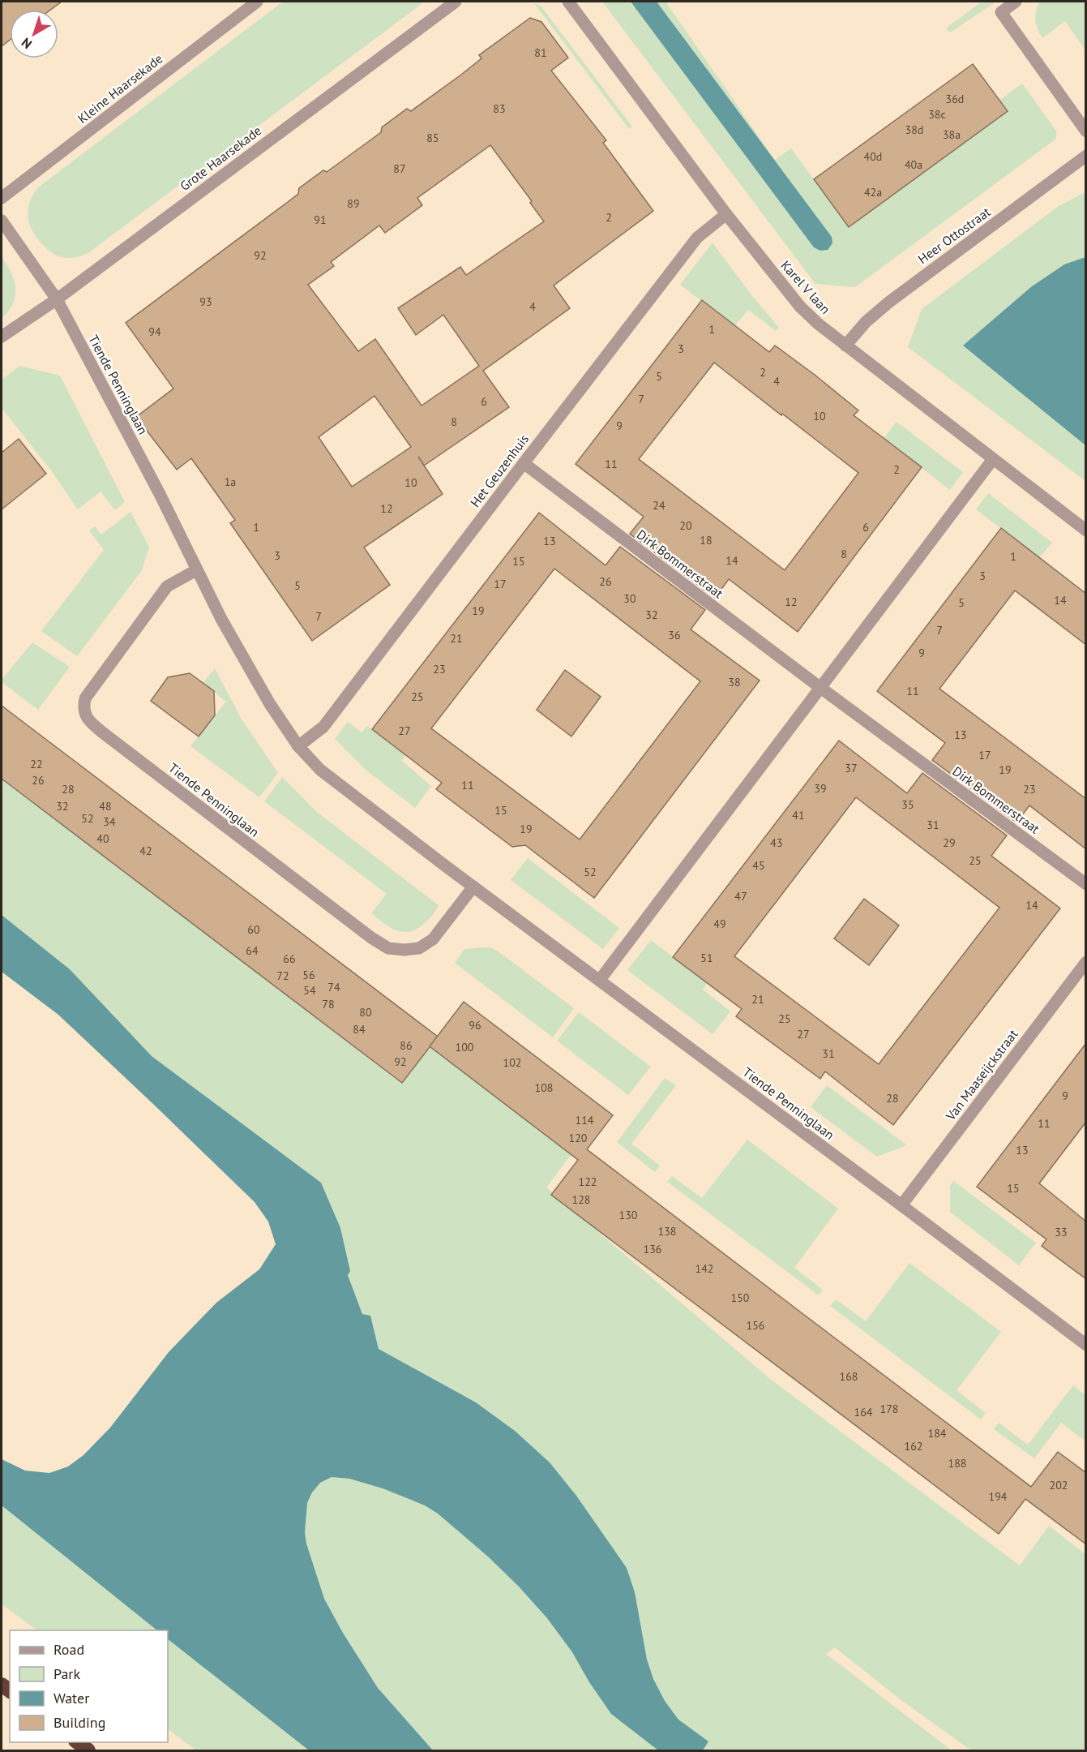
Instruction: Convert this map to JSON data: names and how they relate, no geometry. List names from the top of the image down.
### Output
{
  "streets": {
    "street": [
      "Kleine Haarsekade",
      "Grote Haarsekade",
      "Heer Ottostraat",
      "Karel V laan",
      "Tiende Penninglaan",
      "Het Geuzenhuis",
      "Dirk Bommerstraat",
      "Van Maaseijckstraat"
    ]
  },
  "crossings": [
    ["Grote Haarsekade", "Tiende Penninglaan"],
    ["Heer Ottostraat", "Karel V laan"],
    ["Karel V laan", "Het Geuzenhuis"],
    ["Tiende Penninglaan", "Het Geuzenhuis"],
    ["Tiende Penninglaan", "Van Maaseijckstraat"],
    ["Het Geuzenhuis", "Dirk Bommerstraat"]
  ],
  "house_numbers": [
    "81",
    "36d",
    "83",
    "38c",
    "38d",
    "38a",
    "85",
    "40d",
    "40a",
    "87",
    "42a",
    "89",
    "2",
    "91",
    "92",
    "93",
    "4",
    "1",
    "94",
    "3",
    "2",
    "5",
    "4",
    "7",
    "6",
    "10",
    "8",
    "9",
    "11",
    "2",
    "1a",
    "10",
    "24",
    "12",
    "20",
    "1",
    "6",
    "18",
    "13",
    "8",
    "3",
    "1",
    "14",
    "15",
    "3",
    "26",
    "17",
    "5",
    "30",
    "14",
    "12",
    "5",
    "19",
    "32",
    "7",
    "7",
    "36",
    "21",
    "9",
    "23",
    "38",
    "11",
    "25",
    "27",
    "13",
    "17",
    "22",
    "37",
    "19",
    "26",
    "11",
    "39",
    "28",
    "23",
    "35",
    "32",
    "48",
    "15",
    "41",
    "52",
    "34",
    "31",
    "19",
    "40",
    "43",
    "29",
    "42",
    "25",
    "45",
    "52",
    "47",
    "14",
    "49",
    "60",
    "64",
    "51",
    "66",
    "56",
    "72",
    "74",
    "54",
    "21",
    "78",
    "80",
    "25",
    "96",
    "84",
    "27",
    "86",
    "100",
    "31",
    "92",
    "102",
    "108",
    "9",
    "28",
    "114",
    "11",
    "120",
    "13",
    "122",
    "15",
    "128",
    "130",
    "138",
    "33",
    "136",
    "142",
    "150",
    "156",
    "168",
    "178",
    "164",
    "184",
    "162",
    "188",
    "202",
    "194"
  ],
  "legend": [
    "Road",
    "Park",
    "Water",
    "Building"
  ],
  "north": "bottom left"
}
